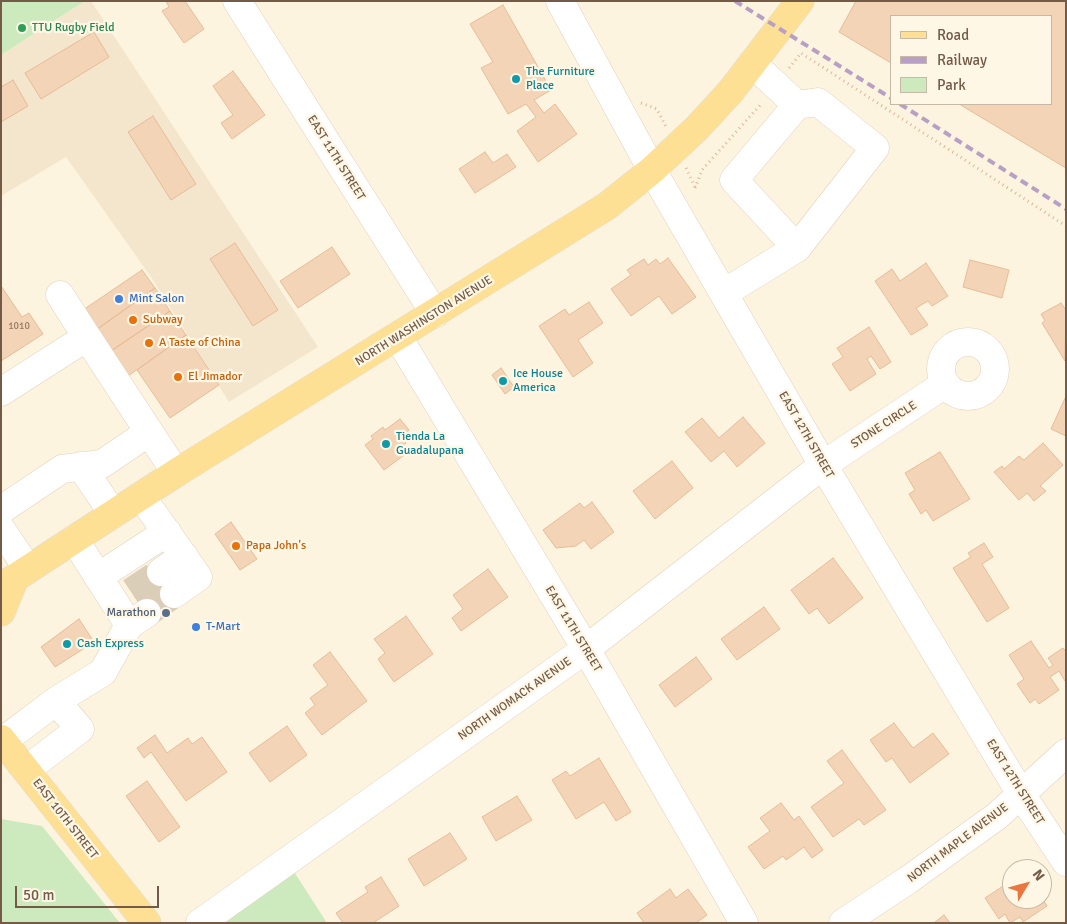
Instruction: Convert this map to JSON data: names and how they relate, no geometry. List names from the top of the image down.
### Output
{
  "streets": {
    "main road": ["NORTH WASHINGTON AVENUE", "EAST 10TH STREET"],
    "street": [
      "EAST 11TH STREET",
      "STONE CIRCLE",
      "EAST 12TH STREET",
      "NORTH WOMACK AVENUE",
      "NORTH MAPLE AVENUE"
    ]
  },
  "crossings": [
    ["EAST 11TH STREET", "NORTH WASHINGTON AVENUE"],
    ["EAST 11TH STREET", "NORTH WOMACK AVENUE"],
    ["NORTH WASHINGTON AVENUE", "EAST 12TH STREET"],
    ["STONE CIRCLE", "EAST 12TH STREET"],
    ["STONE CIRCLE", "NORTH WOMACK AVENUE"],
    ["EAST 12TH STREET", "NORTH WOMACK AVENUE"],
    ["EAST 12TH STREET", "NORTH MAPLE AVENUE"]
  ],
  "places": [
    "TTU Rugby Field",
    "The Furniture Place",
    "Mint Salon",
    "Subway",
    "A Taste of China",
    "El Jimador",
    "Ice House America",
    "Tienda La Guadalupana",
    "Papa John's",
    "Marathon",
    "T-Mart",
    "Cash Express"
  ],
  "house_numbers": ["1010"],
  "legend": ["Road", "Railway", "Park"],
  "scale_bar": "50 m",
  "north": "top right"
}
